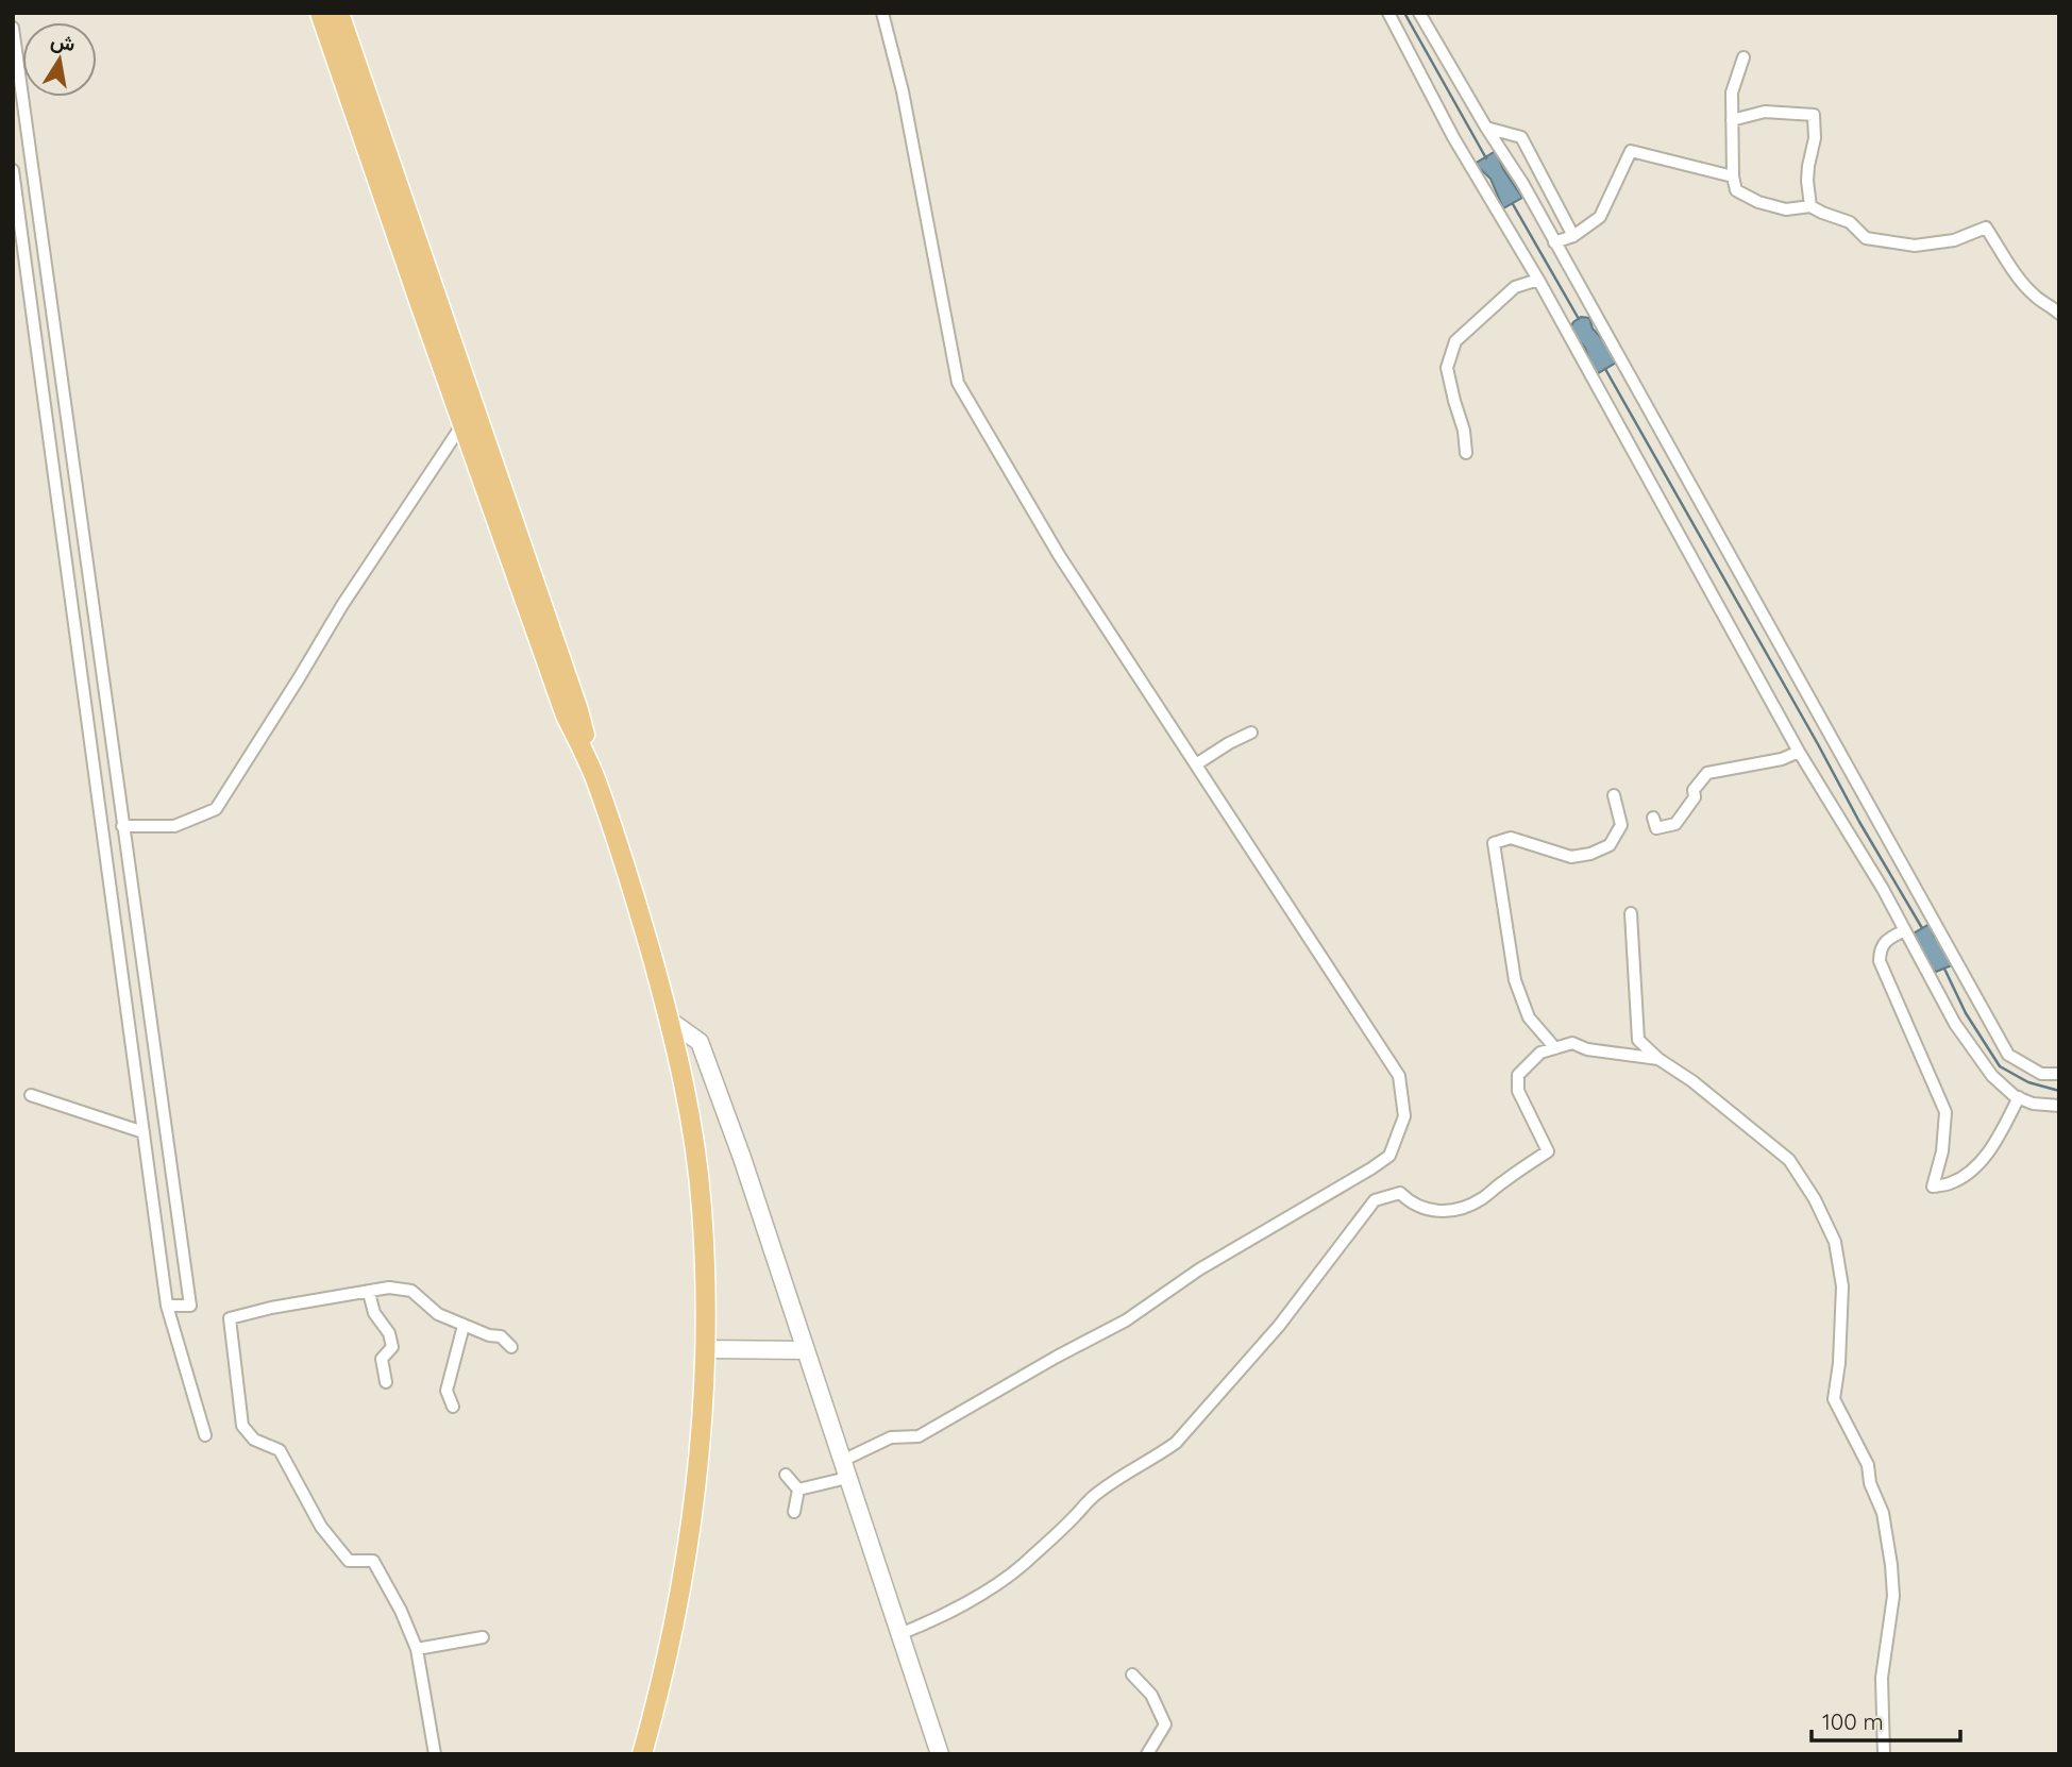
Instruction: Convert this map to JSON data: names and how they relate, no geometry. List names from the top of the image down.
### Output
{
  "scale_bar": "100 m",
  "north": "top"
}
